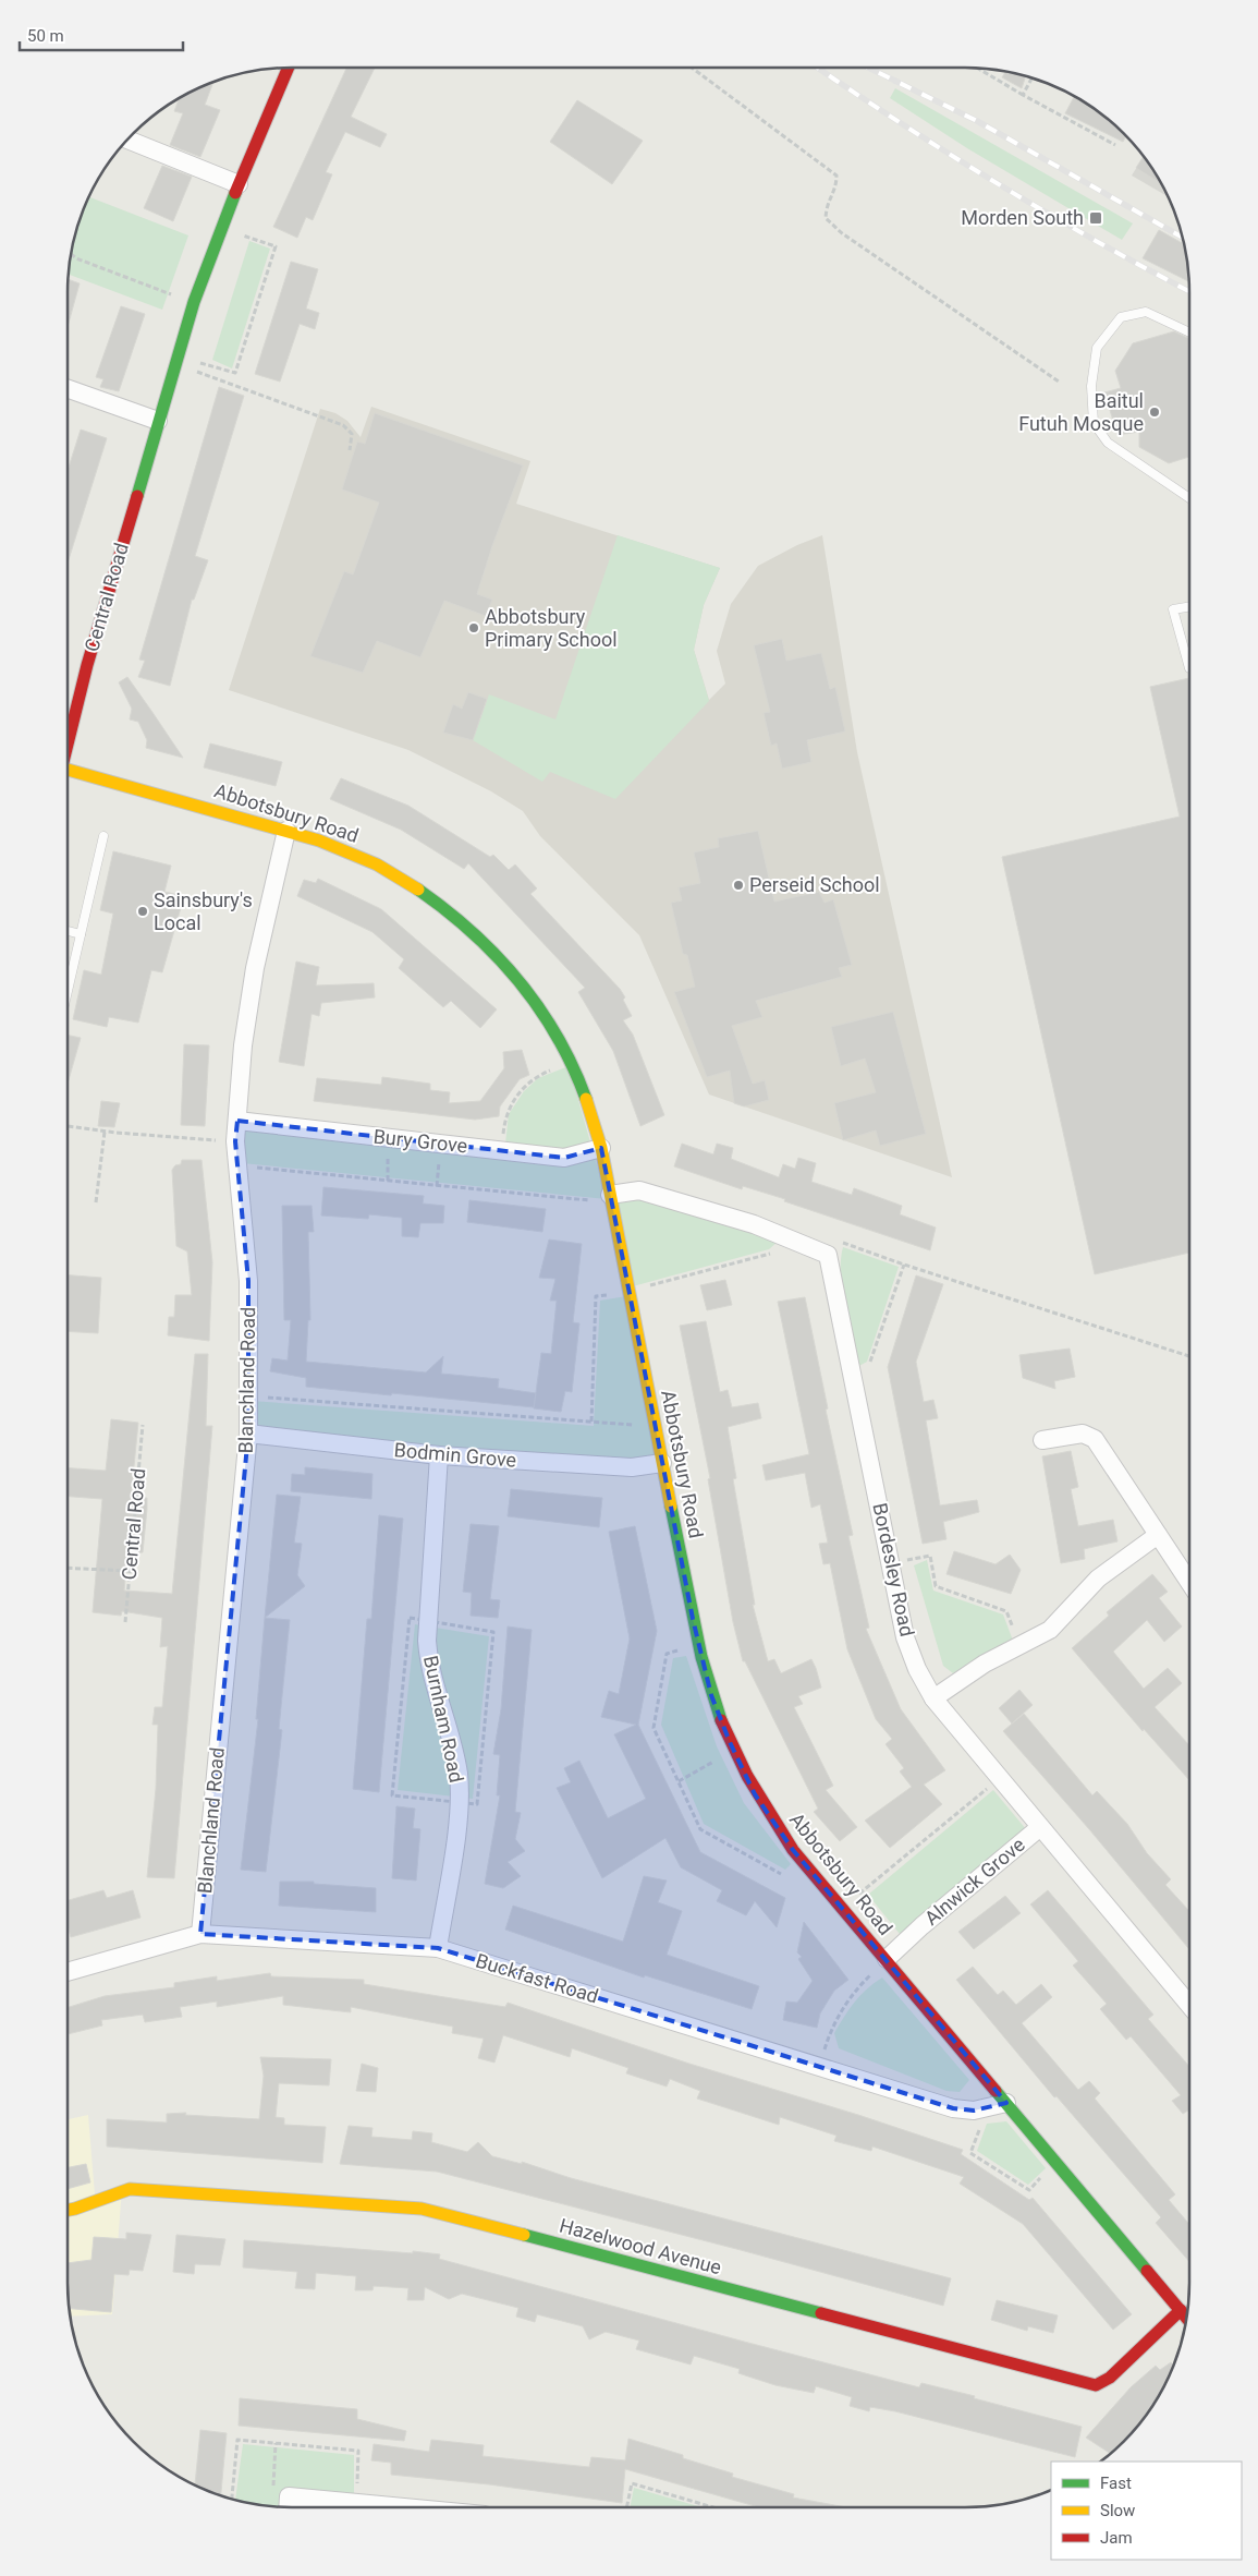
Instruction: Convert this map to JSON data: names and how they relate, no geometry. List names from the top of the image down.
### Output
{
  "streets": {
    "street": [
      "Central Road",
      "Abbotsbury Road",
      "Bury Grove",
      "Blanchland Road",
      "Bodmin Grove",
      "Bordesley Road",
      "Burnham Road",
      "Alnwick Grove",
      "Buckfast Road",
      "Hazelwood Avenue"
    ]
  },
  "crossings": [
    ["Abbotsbury Road", "Bury Grove"],
    ["Abbotsbury Road", "Blanchland Road"],
    ["Abbotsbury Road", "Bodmin Grove"],
    ["Abbotsbury Road", "Alnwick Grove"],
    ["Abbotsbury Road", "Buckfast Road"],
    ["Abbotsbury Road", "Hazelwood Avenue"],
    ["Bury Grove", "Blanchland Road"],
    ["Blanchland Road", "Bodmin Grove"],
    ["Blanchland Road", "Buckfast Road"],
    ["Bodmin Grove", "Burnham Road"],
    ["Bordesley Road", "Alnwick Grove"],
    ["Burnham Road", "Buckfast Road"]
  ],
  "places": {
    "transit": ["Morden South"],
    "other": [
      "Baitul Futuh Mosque",
      "Abbotsbury Primary School",
      "Perseid School",
      "Sainsbury's Local"
    ]
  },
  "legend": ["Fast", "Slow", "Jam"],
  "scale_bar": "50 m"
}
